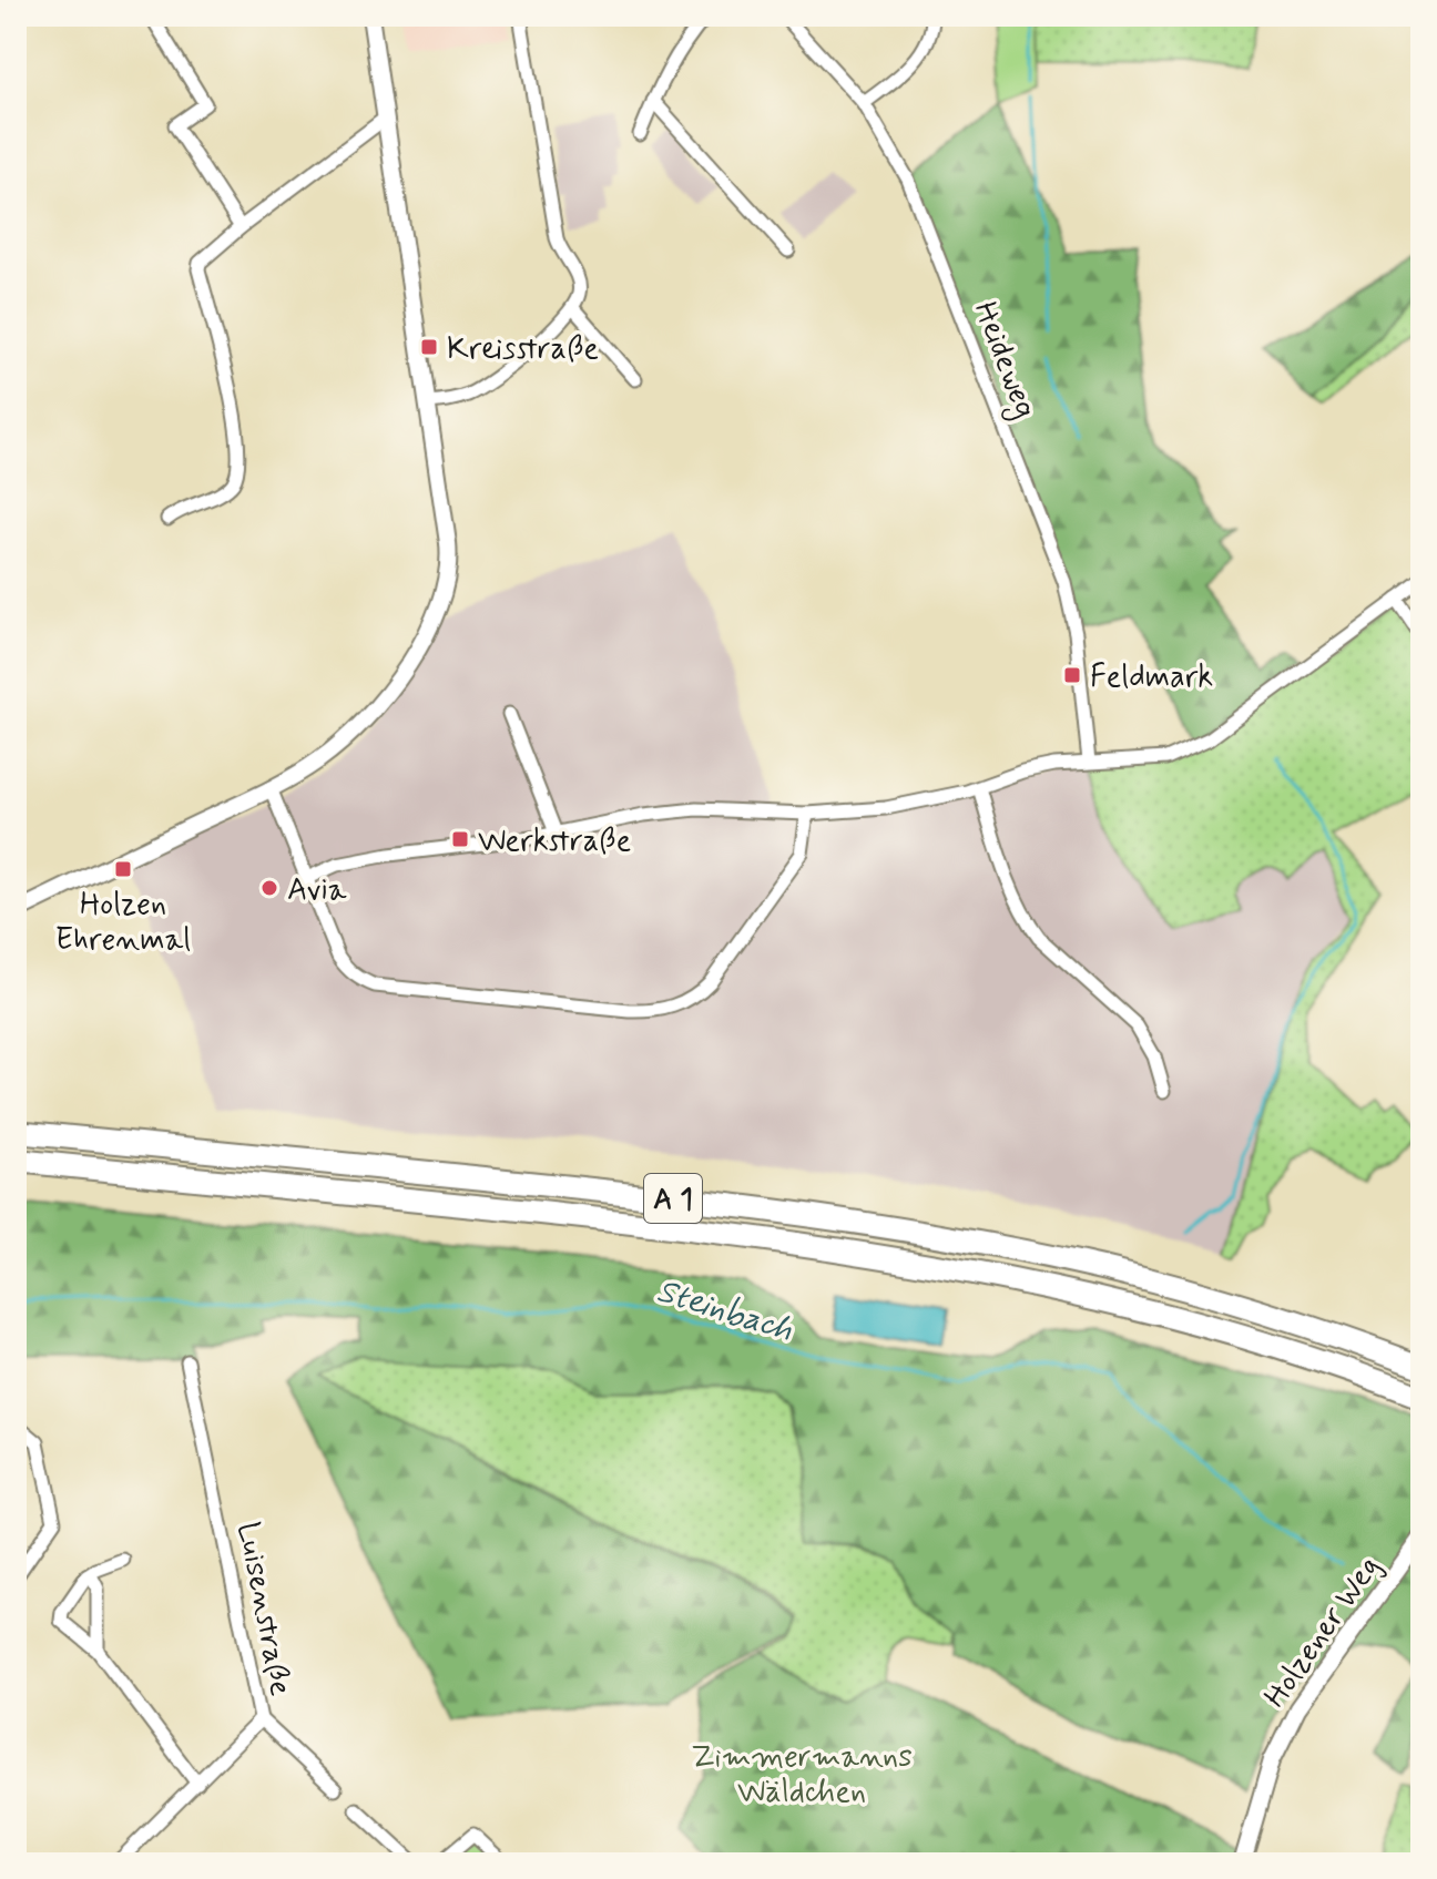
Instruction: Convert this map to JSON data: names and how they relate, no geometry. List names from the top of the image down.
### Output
{
  "streets": {
    "highway": ["A 1"],
    "main road": ["Holzener Weg"],
    "street": ["Heideweg", "Luisenstraße"]
  },
  "water": ["Steinbach"],
  "parks": ["Zimmermanns Wäldchen"],
  "places": {
    "transit": [
      "Kreisstraße",
      "Feldmark",
      "Werkstraße",
      "Holzen Ehrenmal"
    ],
    "other": ["Avia"]
  }
}
